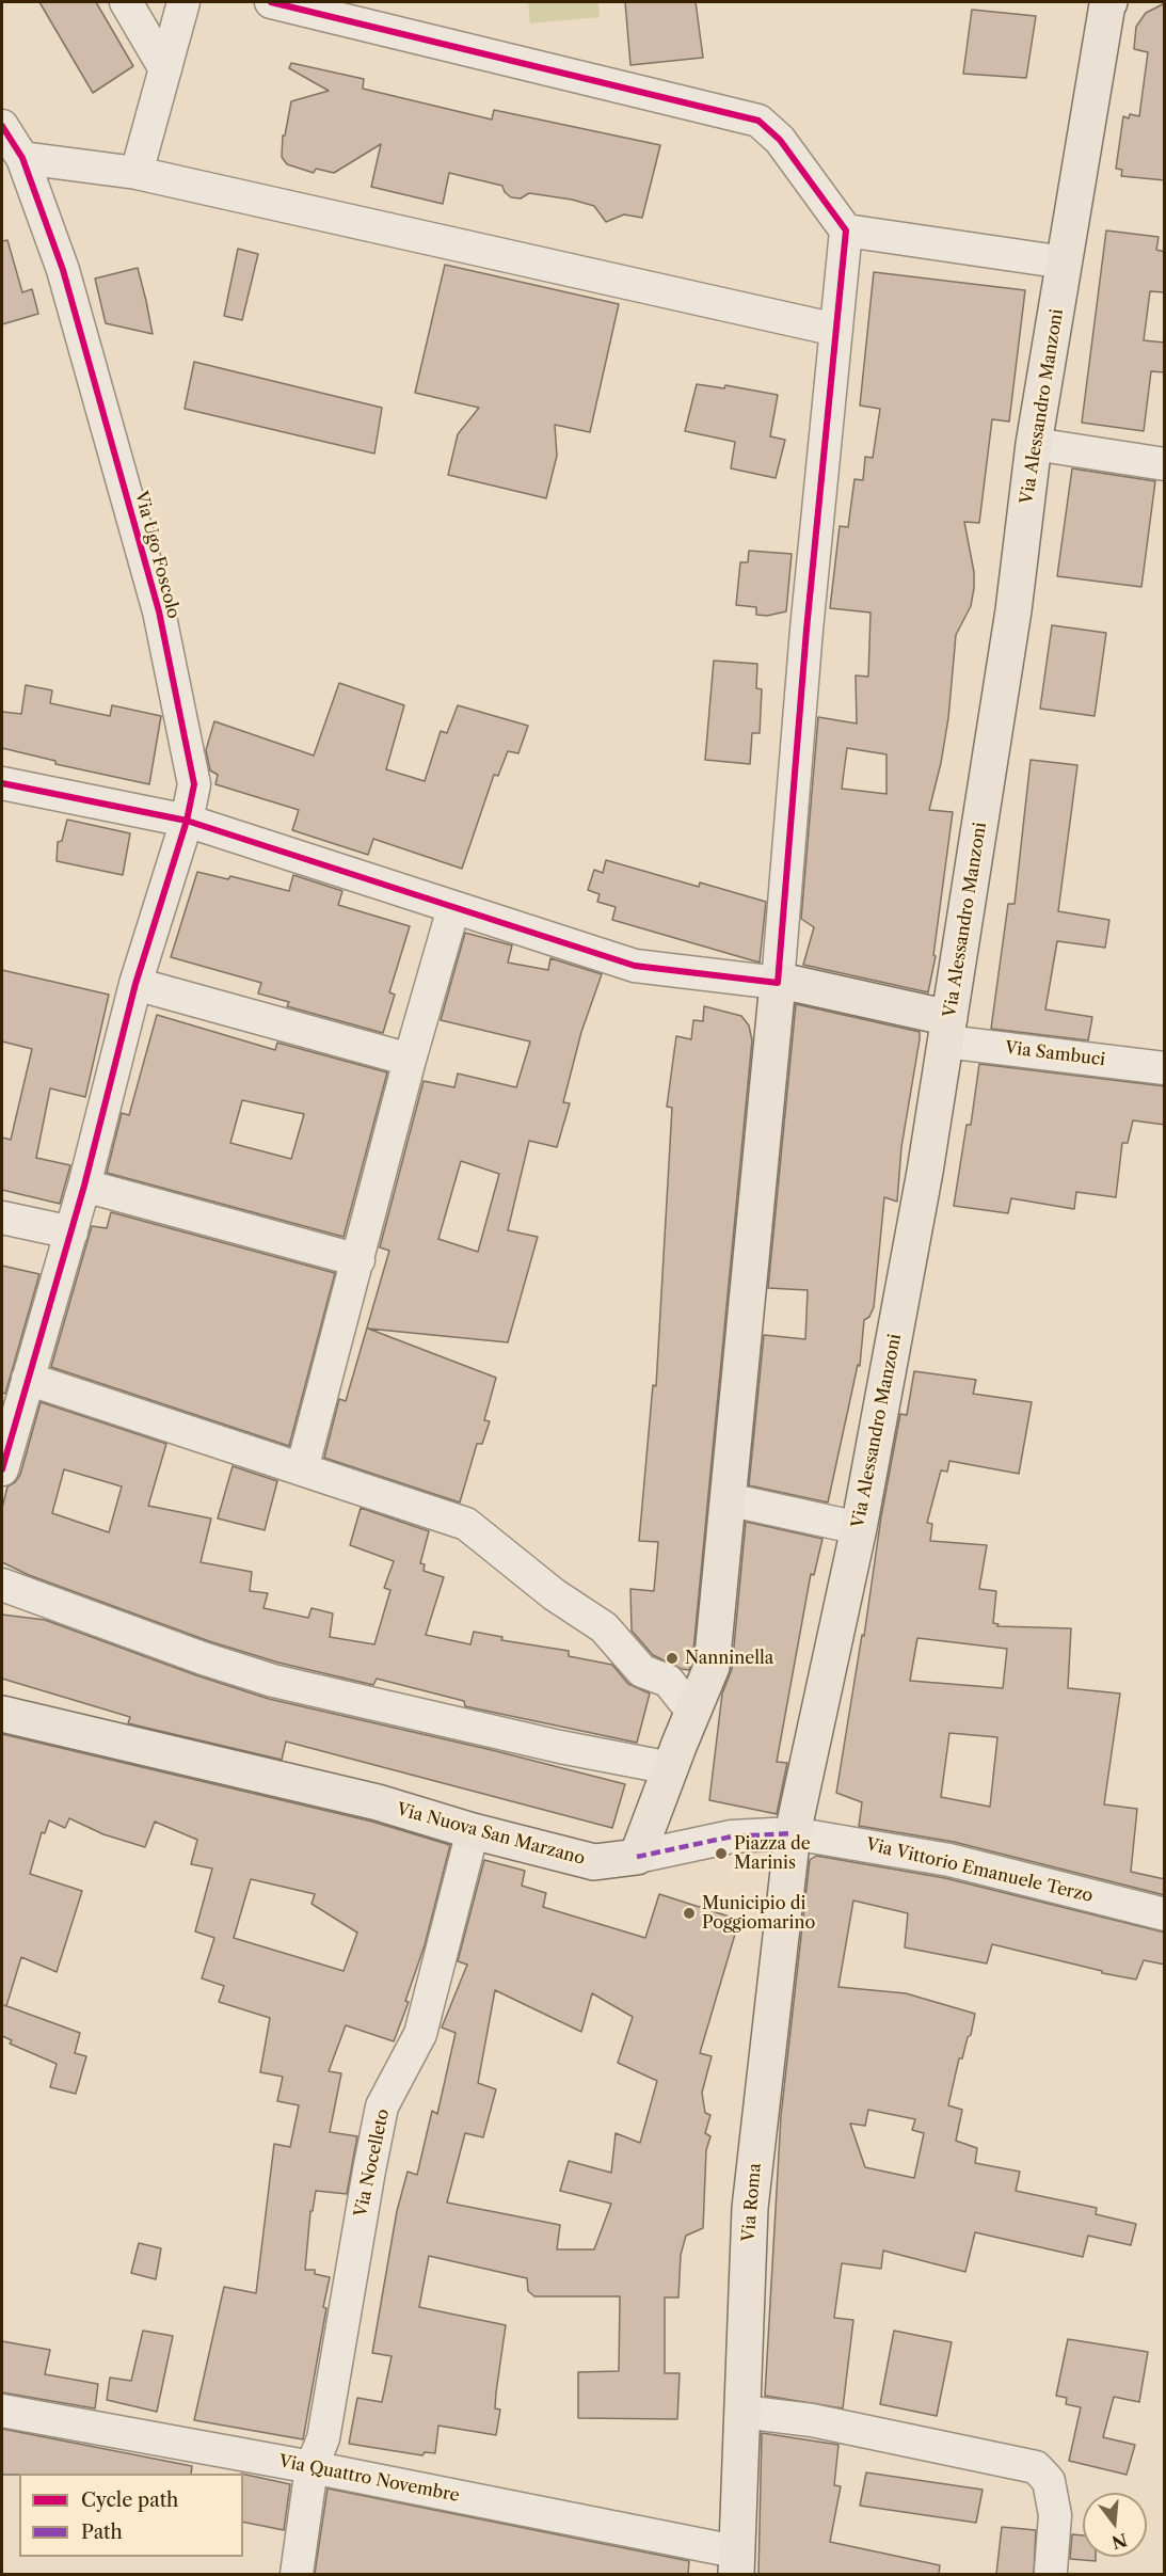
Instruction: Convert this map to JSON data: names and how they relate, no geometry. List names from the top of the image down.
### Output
{
  "streets": {
    "main road": ["Via Alessandro Manzoni", "Via Nuova San Marzano", "Via Roma"],
    "street": [
      "Via Ugo Foscolo",
      "Via Sambuci",
      "Via Vittorio Emanuele Terzo",
      "Via Nocelleto",
      "Via Quattro Novembre"
    ]
  },
  "crossings": [
    ["Via Alessandro Manzoni", "Via Sambuci"],
    ["Via Alessandro Manzoni", "Via Vittorio Emanuele Terzo"],
    ["Via Alessandro Manzoni", "Via Roma"],
    ["Via Nuova San Marzano", "Via Vittorio Emanuele Terzo"],
    ["Via Nuova San Marzano", "Via Nocelleto"],
    ["Via Vittorio Emanuele Terzo", "Via Roma"],
    ["Via Nocelleto", "Via Quattro Novembre"],
    ["Via Roma", "Via Quattro Novembre"]
  ],
  "places": ["Nanninella", "Piazza de Marinis", "Municipio di Poggiomarino"],
  "legend": ["Cycle path", "Path"],
  "north": "bottom"
}
